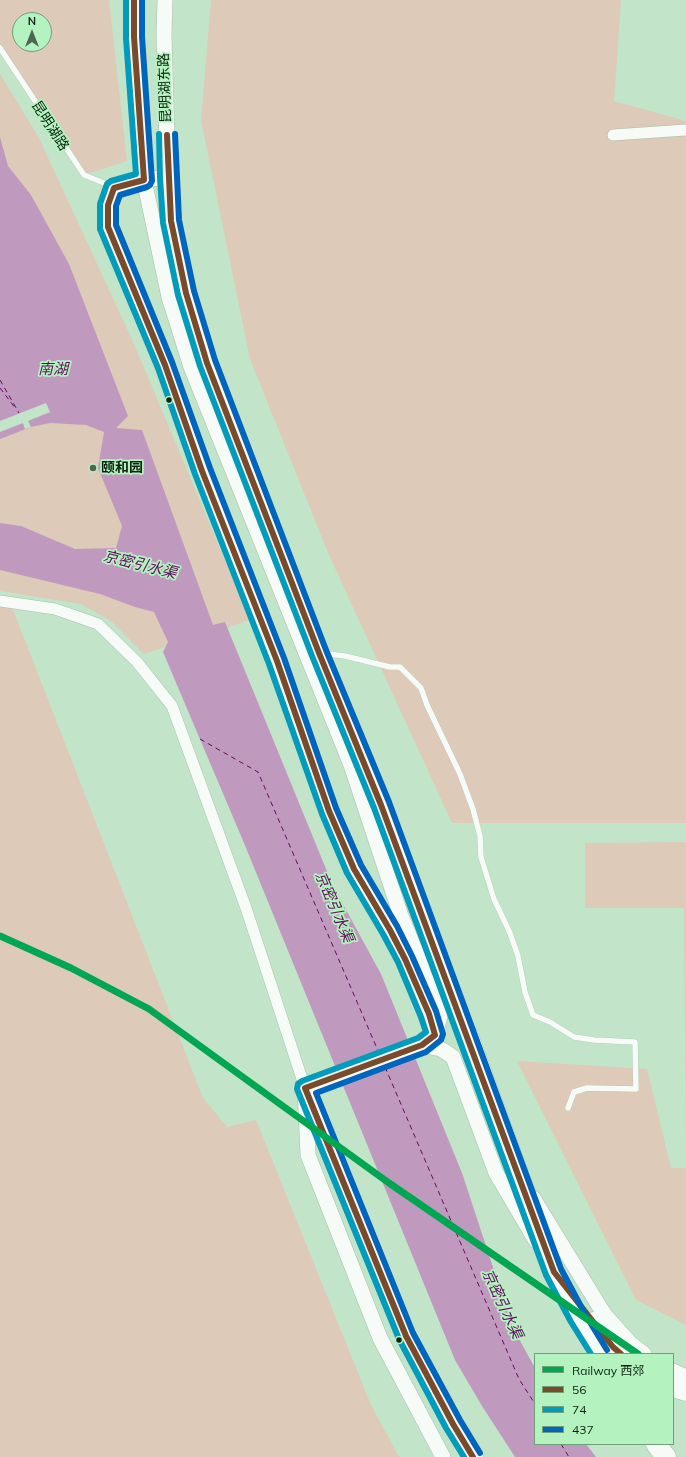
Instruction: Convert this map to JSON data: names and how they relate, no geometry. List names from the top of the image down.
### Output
{
  "streets": {
    "main road": ["昆明湖东路"],
    "lane": ["昆明湖路"]
  },
  "water": ["南湖", "京密引水渠"],
  "places": ["颐和园"],
  "lines": [
    "transit line 56",
    "transit line 74",
    "transit line 437",
    "rail line 西郊"
  ],
  "legend": [
    "Railway 西郊",
    "56",
    "74",
    "437"
  ],
  "north": "top"
}
